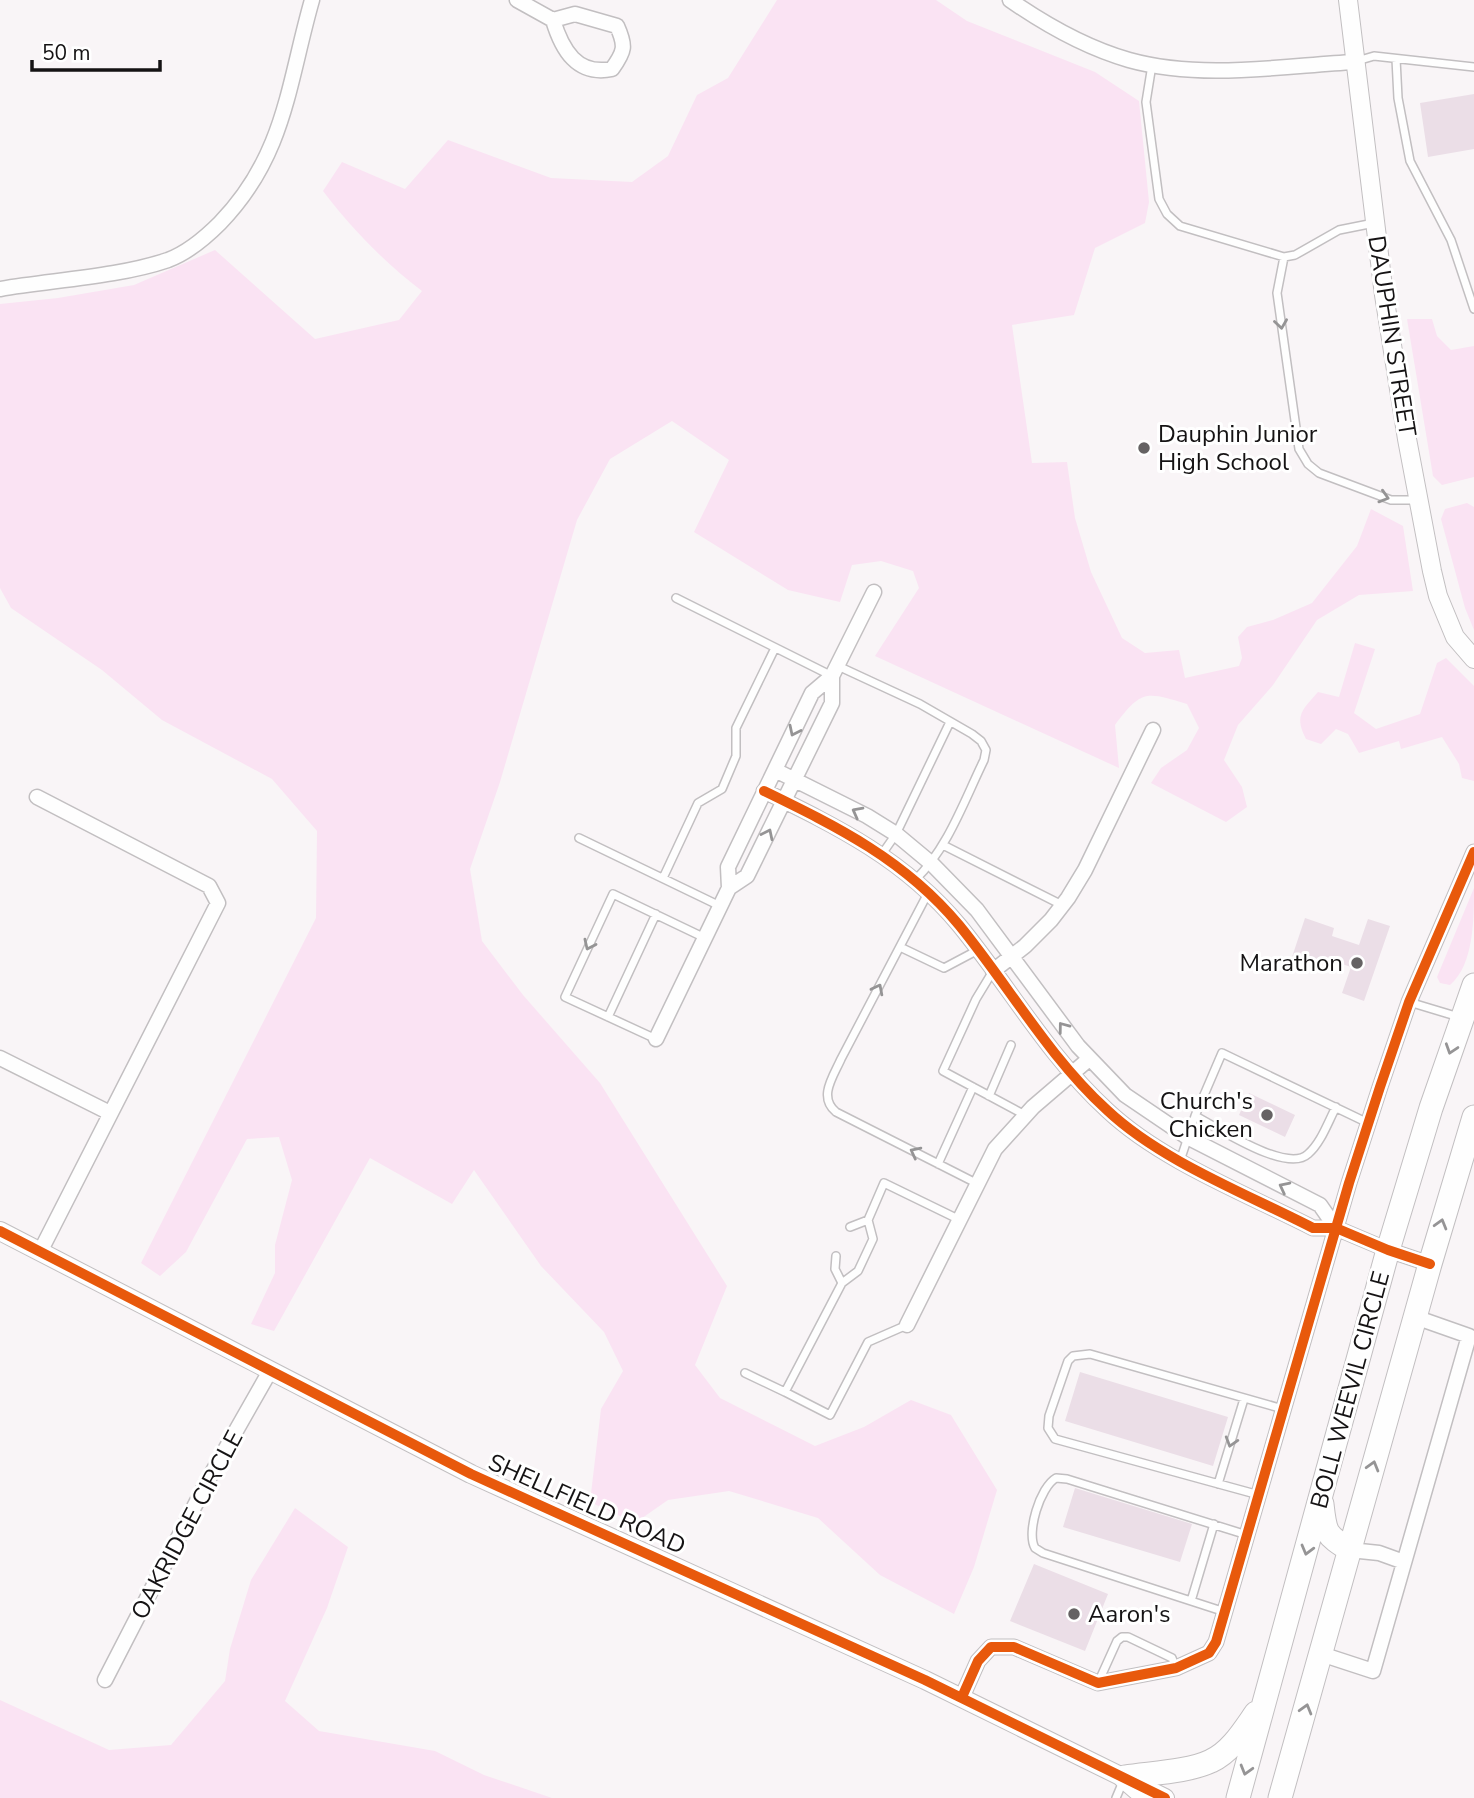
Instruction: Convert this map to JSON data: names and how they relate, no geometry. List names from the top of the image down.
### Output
{
  "streets": {
    "highway": ["BOLL WEEVIL CIRCLE"],
    "street": ["DAUPHIN STREET", "SHELLFIELD ROAD", "OAKRIDGE CIRCLE"]
  },
  "crossings": [
    ["SHELLFIELD ROAD", "OAKRIDGE CIRCLE"]
  ],
  "places": [
    "Dauphin Junior High School",
    "Marathon",
    "Church's Chicken",
    "Aaron's"
  ],
  "scale_bar": "50 m"
}
